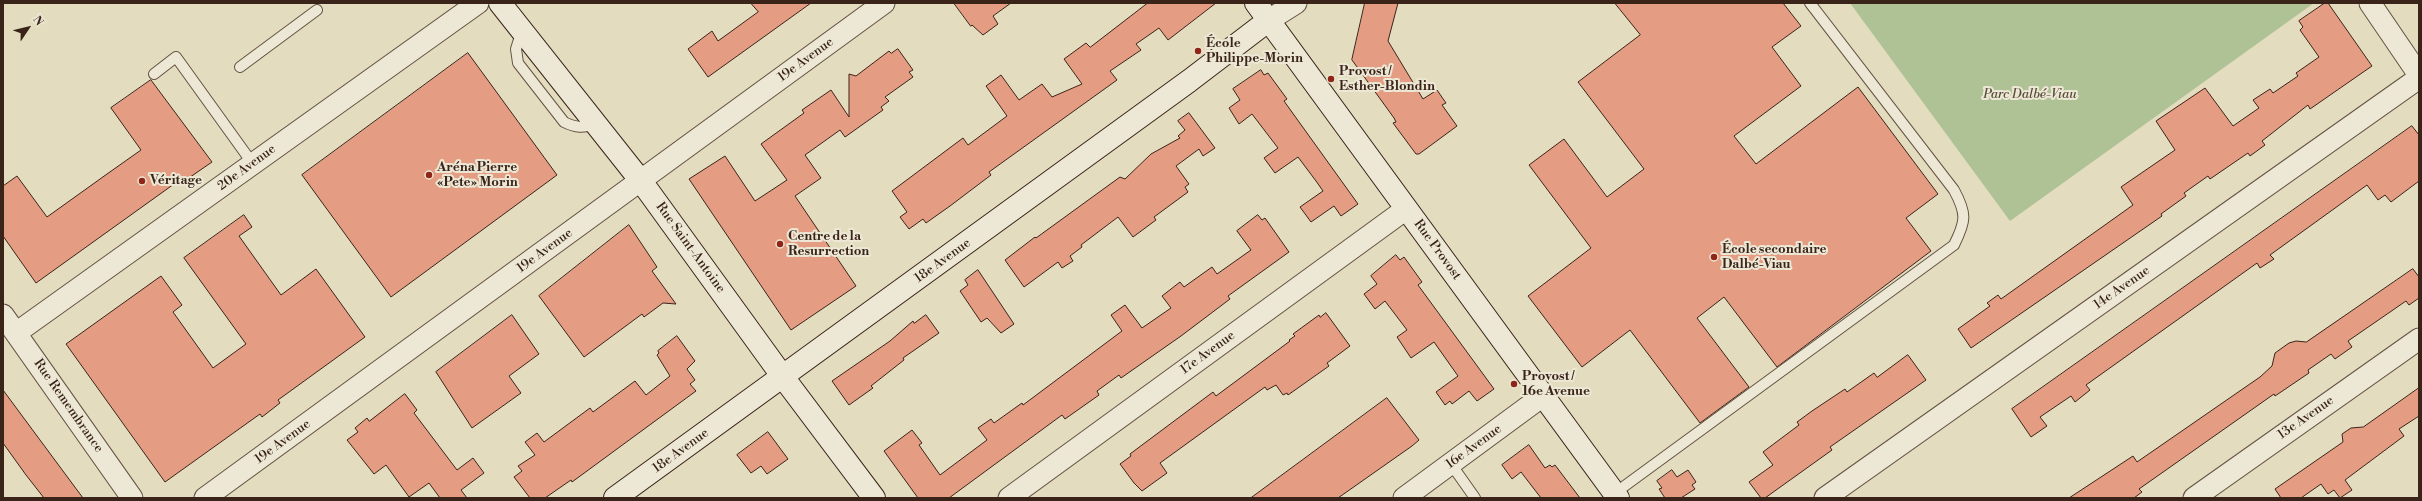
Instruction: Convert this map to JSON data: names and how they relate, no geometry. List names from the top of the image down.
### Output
{
  "streets": {
    "street": [
      "19e Avenue",
      "20e Avenue",
      "Rue Saint-Antoine",
      "Rue Provost",
      "18e Avenue",
      "14e Avenue",
      "17e Avenue",
      "Rue Remembrance",
      "13e Avenue",
      "16e Avenue"
    ]
  },
  "crossings": [
    ["19e Avenue", "Rue Saint-Antoine"],
    ["20e Avenue", "Rue Remembrance"],
    ["Rue Saint-Antoine", "18e Avenue"],
    ["Rue Provost", "18e Avenue"],
    ["Rue Provost", "17e Avenue"],
    ["Rue Provost", "16e Avenue"]
  ],
  "parks": ["Parc Dalbé-Viau"],
  "places": [
    "École Philippe-Morin",
    "Provost / Esther-Blondin",
    "Aréna Pierre «Pete» Morin",
    "Véritage",
    "Centre de la Resurrection",
    "École secondaire Dalbé-Viau",
    "Provost / 16e Avenue"
  ],
  "north": "top right"
}
